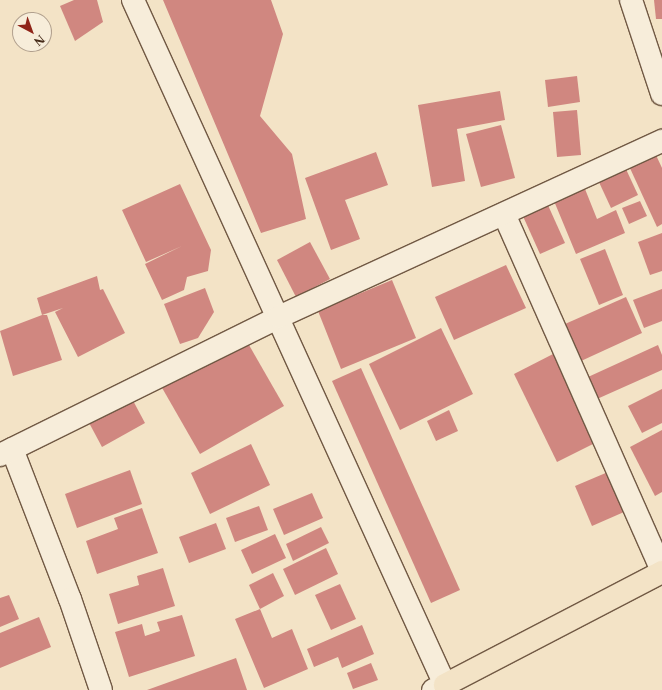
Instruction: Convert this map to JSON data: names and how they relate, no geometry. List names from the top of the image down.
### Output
{
  "north": "bottom right"
}
